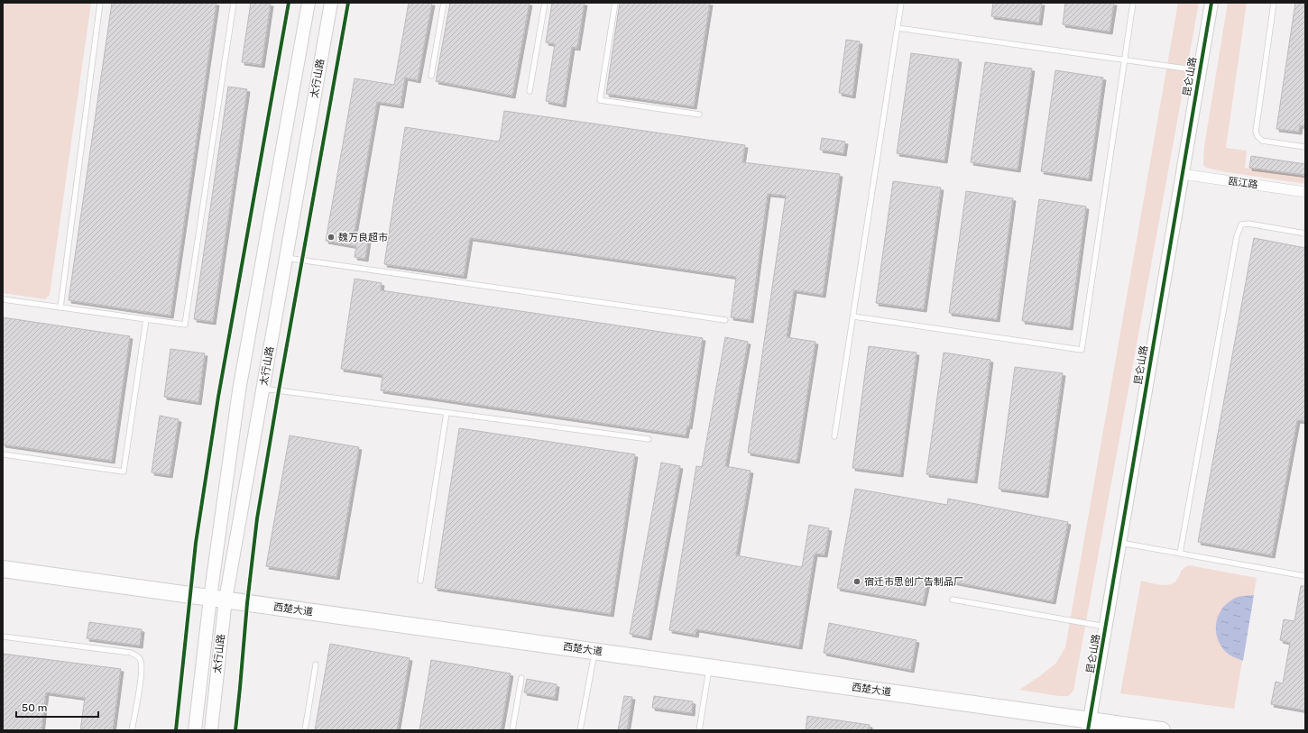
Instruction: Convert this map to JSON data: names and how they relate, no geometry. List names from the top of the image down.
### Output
{
  "streets": {
    "main road": ["西楚大道"],
    "street": ["昆仑山路", "太行山路", "瓯江路"]
  },
  "crossings": [
    ["昆仑山路", "瓯江路"],
    ["昆仑山路", "西楚大道"],
    ["太行山路", "西楚大道"]
  ],
  "places": ["魏万良超市", "宿迁市思创广告制品厂"],
  "scale_bar": "50 m"
}
